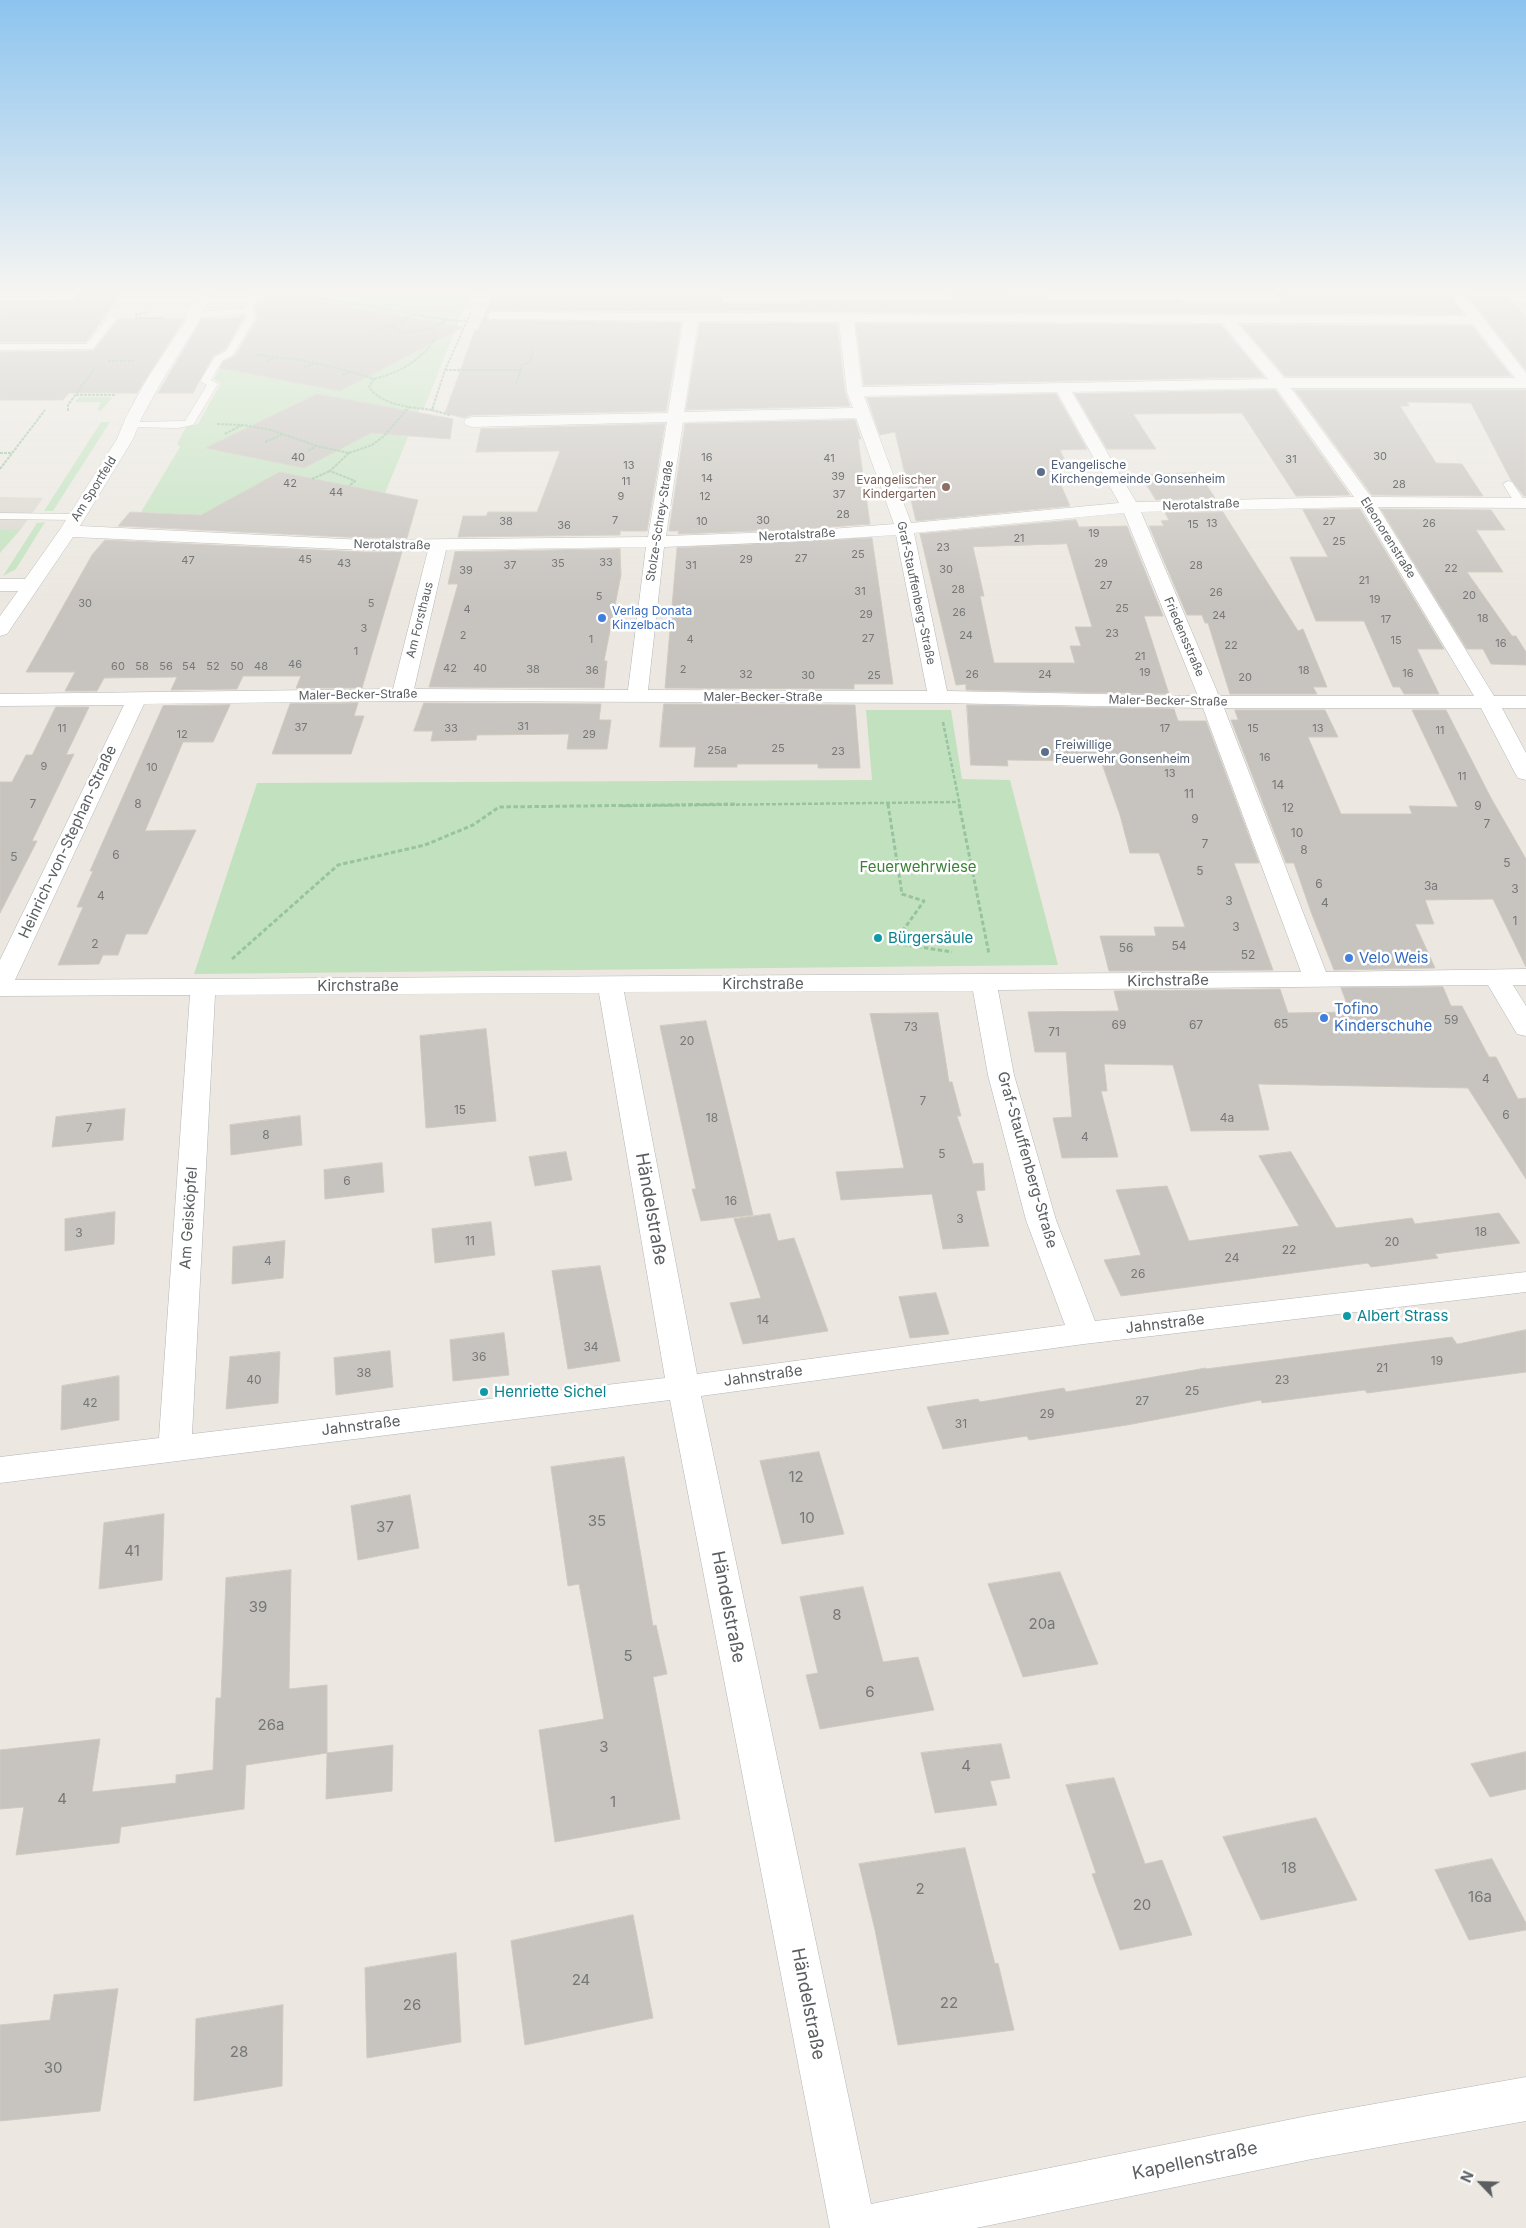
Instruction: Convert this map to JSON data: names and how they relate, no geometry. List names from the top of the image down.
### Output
{
  "streets": {
    "street": [
      "Am Sportfeld",
      "Nerotalstraße",
      "Stolze-Schrey-Straße",
      "Eleonorenstraße",
      "Graf-Stauffenberg-Straße",
      "Am Forsthaus",
      "Friedensstraße",
      "Maler-Becker-Straße",
      "Heinrich-von-Stephan-Straße",
      "Kirchstraße",
      "Händelstraße",
      "Am Geisköpfel",
      "Jahnstraße",
      "Kapellenstraße"
    ]
  },
  "crossings": [
    ["Am Sportfeld", "Nerotalstraße"],
    ["Nerotalstraße", "Stolze-Schrey-Straße"],
    ["Nerotalstraße", "Eleonorenstraße"],
    ["Nerotalstraße", "Graf-Stauffenberg-Straße"],
    ["Nerotalstraße", "Am Forsthaus"],
    ["Nerotalstraße", "Friedensstraße"],
    ["Stolze-Schrey-Straße", "Maler-Becker-Straße"],
    ["Eleonorenstraße", "Maler-Becker-Straße"],
    ["Graf-Stauffenberg-Straße", "Maler-Becker-Straße"],
    ["Graf-Stauffenberg-Straße", "Kirchstraße"],
    ["Graf-Stauffenberg-Straße", "Jahnstraße"],
    ["Am Forsthaus", "Maler-Becker-Straße"],
    ["Friedensstraße", "Maler-Becker-Straße"],
    ["Friedensstraße", "Kirchstraße"],
    ["Maler-Becker-Straße", "Heinrich-von-Stephan-Straße"],
    ["Heinrich-von-Stephan-Straße", "Kirchstraße"],
    ["Kirchstraße", "Händelstraße"],
    ["Kirchstraße", "Am Geisköpfel"],
    ["Händelstraße", "Jahnstraße"],
    ["Am Geisköpfel", "Jahnstraße"]
  ],
  "parks": ["Feuerwehrwiese"],
  "places": [
    "Evangelische Kirchengemeinde Gonsenheim",
    "Evangelischer Kindergarten",
    "Verlag Donata Kinzelbach",
    "Freiwillige Feuerwehr Gonsenheim",
    "Bürgersäule",
    "Velo Weis",
    "Tofino Kinderschuhe",
    "Albert Strass",
    "Henriette Sichel"
  ],
  "house_numbers": [
    "30",
    "40",
    "16",
    "41",
    "31",
    "13",
    "39",
    "14",
    "11",
    "42",
    "28",
    "44",
    "37",
    "9",
    "12",
    "28",
    "7",
    "30",
    "38",
    "10",
    "27",
    "13",
    "26",
    "15",
    "36",
    "19",
    "21",
    "25",
    "23",
    "25",
    "27",
    "45",
    "29",
    "47",
    "33",
    "43",
    "35",
    "29",
    "37",
    "31",
    "28",
    "22",
    "30",
    "39",
    "21",
    "27",
    "28",
    "31",
    "26",
    "20",
    "5",
    "19",
    "30",
    "5",
    "25",
    "4",
    "26",
    "29",
    "24",
    "18",
    "17",
    "3",
    "23",
    "2",
    "24",
    "27",
    "1",
    "4",
    "15",
    "16",
    "22",
    "1",
    "21",
    "46",
    "60",
    "58",
    "56",
    "54",
    "52",
    "50",
    "48",
    "42",
    "40",
    "38",
    "2",
    "36",
    "18",
    "19",
    "16",
    "32",
    "26",
    "24",
    "30",
    "25",
    "20",
    "31",
    "37",
    "11",
    "33",
    "17",
    "15",
    "13",
    "11",
    "12",
    "29",
    "25",
    "25a",
    "23",
    "16",
    "9",
    "10",
    "13",
    "11",
    "14",
    "11",
    "7",
    "8",
    "9",
    "12",
    "9",
    "7",
    "10",
    "7",
    "8",
    "6",
    "5",
    "5",
    "5",
    "6",
    "3a",
    "3",
    "4",
    "3",
    "4",
    "1",
    "3",
    "2",
    "54",
    "56",
    "52",
    "59",
    "65",
    "69",
    "67",
    "73",
    "71",
    "20",
    "4",
    "7",
    "15",
    "6",
    "18",
    "4a",
    "7",
    "8",
    "4",
    "5",
    "6",
    "16",
    "3",
    "18",
    "3",
    "11",
    "20",
    "22",
    "24",
    "4",
    "26",
    "14",
    "34",
    "36",
    "19",
    "21",
    "38",
    "40",
    "23",
    "25",
    "27",
    "42",
    "29",
    "31",
    "12",
    "10",
    "35",
    "37",
    "41",
    "39",
    "8",
    "20a",
    "5",
    "6",
    "26a",
    "3",
    "4",
    "4",
    "1",
    "18",
    "2",
    "16a",
    "20",
    "24",
    "22",
    "26",
    "28",
    "30"
  ],
  "north": "top left"
}
